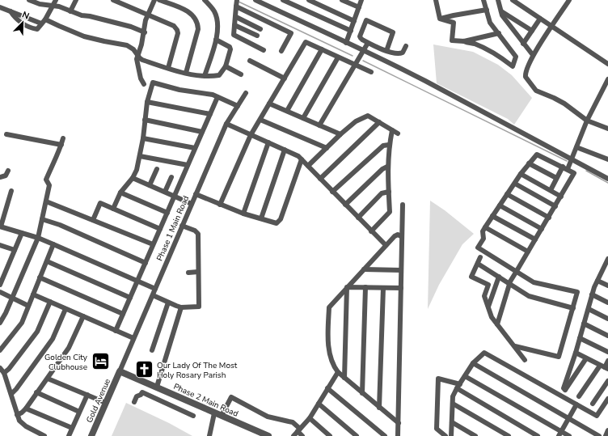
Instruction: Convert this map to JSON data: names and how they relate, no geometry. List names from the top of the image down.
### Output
{
  "streets": {
    "street": ["Phase 1 Main Road", "Phase 2 Main Road", "Gold Avenue"]
  },
  "crossings": [
    ["Phase 1 Main Road", "Phase 2 Main Road"],
    ["Phase 1 Main Road", "Gold Avenue"],
    ["Phase 2 Main Road", "Gold Avenue"]
  ],
  "places": {
    "hotel": ["Golden City Clubhouse"],
    "church": ["Our Lady Of The Most Holy Rosary Parish"]
  },
  "north": "top right"
}
